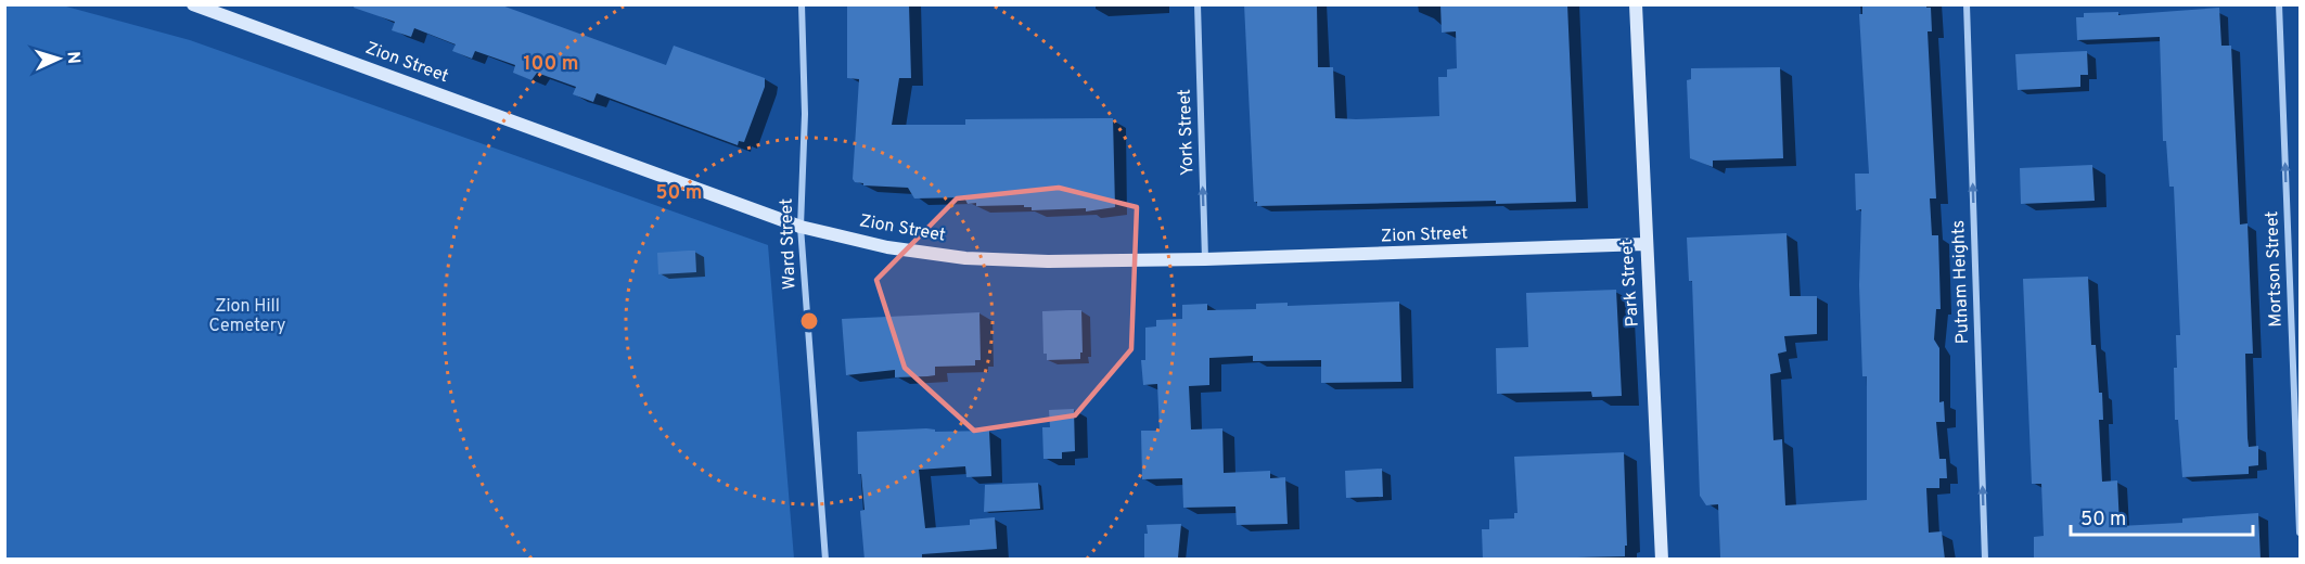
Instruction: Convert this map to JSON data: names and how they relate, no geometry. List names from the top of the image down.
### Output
{
  "streets": {
    "street": [
      "Zion Street",
      "York Street",
      "Ward Street",
      "Mortson Street",
      "Putnam Heights",
      "Park Street"
    ]
  },
  "crossings": [
    ["Zion Street", "York Street"],
    ["Zion Street", "Ward Street"],
    ["Zion Street", "Park Street"]
  ],
  "one_way": ["York Street", "Mortson Street", "Putnam Heights"],
  "parks": ["Zion Hill Cemetery"],
  "scale_bar": "50 m",
  "north": "right",
  "rings": ["100 m", "50 m"]
}
